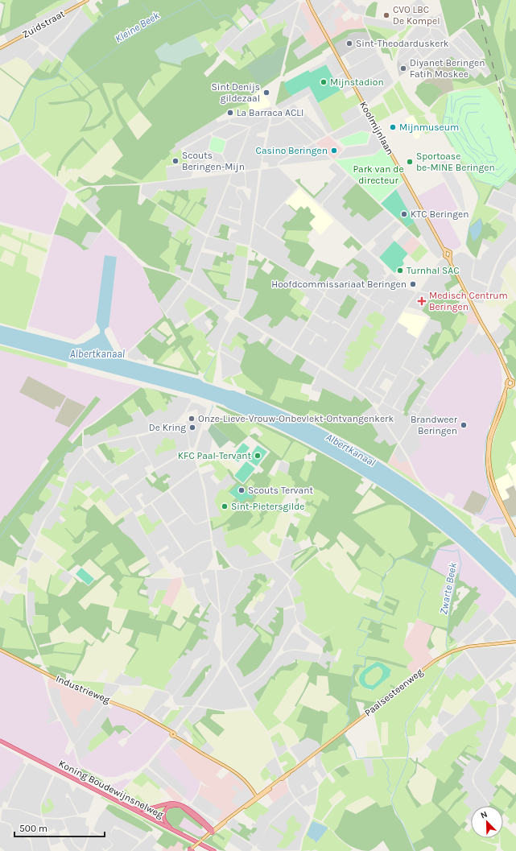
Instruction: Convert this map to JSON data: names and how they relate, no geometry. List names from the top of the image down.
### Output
{
  "streets": {
    "highway": ["Koning Boudewijnsnelweg"],
    "main road": [
      "Zuidstraat",
      "Koolmijnlaan",
      "Industrieweg",
      "Paalsesteenweg"
    ]
  },
  "crossings": [
    ["Industrieweg", "Paalsesteenweg"]
  ],
  "water": ["Kleine Beek", "Albertkanaal", "Zwarte Beek"],
  "parks": ["Park van de directeur"],
  "places": {
    "other": [
      "CVO LBC De Kompel",
      "Sint-Theodarduskerk",
      "Diyanet Beringen Fatih Moskee",
      "Mijnstadion",
      "Sint Denijs gildezaal",
      "La Barraca ACLI",
      "Mijnmuseum",
      "Casino Beringen",
      "Scouts Beringen-Mijn",
      "Sportoase be-MINE Beringen",
      "KTC Beringen",
      "Turnhal SAC",
      "Hoofdcommissariaat Beringen",
      "Onze-Lieve-Vrouw-Onbevlekt-Ontvangenkerk",
      "Brandweer Beringen",
      "De Kring",
      "KFC Paal-Tervant",
      "Scouts Tervant",
      "Sint-Pietersgilde"
    ],
    "health": ["Medisch Centrum Beringen"]
  },
  "scale_bar": "500 m",
  "north": "top left"
}
